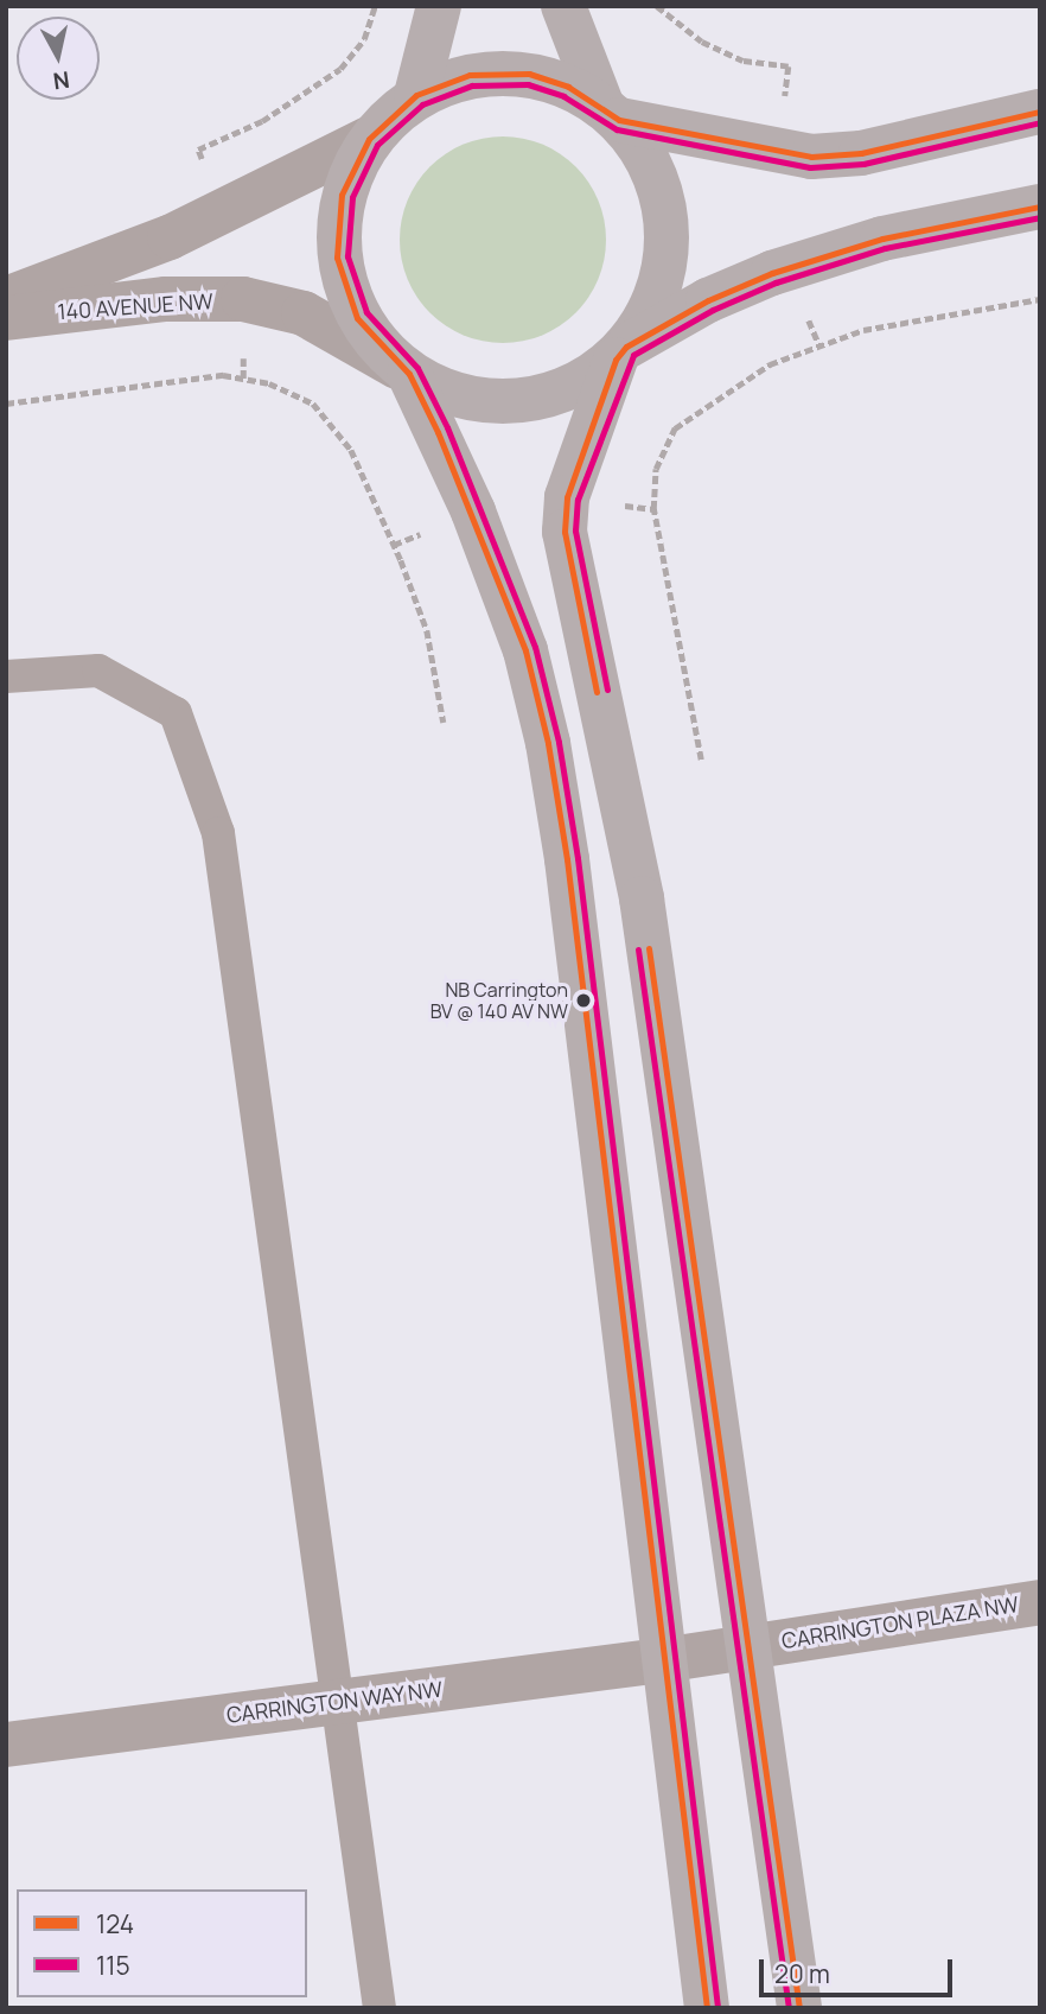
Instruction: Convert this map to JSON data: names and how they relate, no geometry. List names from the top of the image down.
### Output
{
  "streets": {
    "street": ["140 AVENUE NW", "CARRINGTON PLAZA NW", "CARRINGTON WAY NW"]
  },
  "crossings": [
    ["CARRINGTON PLAZA NW", "CARRINGTON WAY NW"]
  ],
  "places": ["NB Carrington BV @ 140 AV NW"],
  "lines": ["transit line 124", "transit line 115"],
  "legend": ["124", "115"],
  "scale_bar": "20 m",
  "north": "bottom"
}
